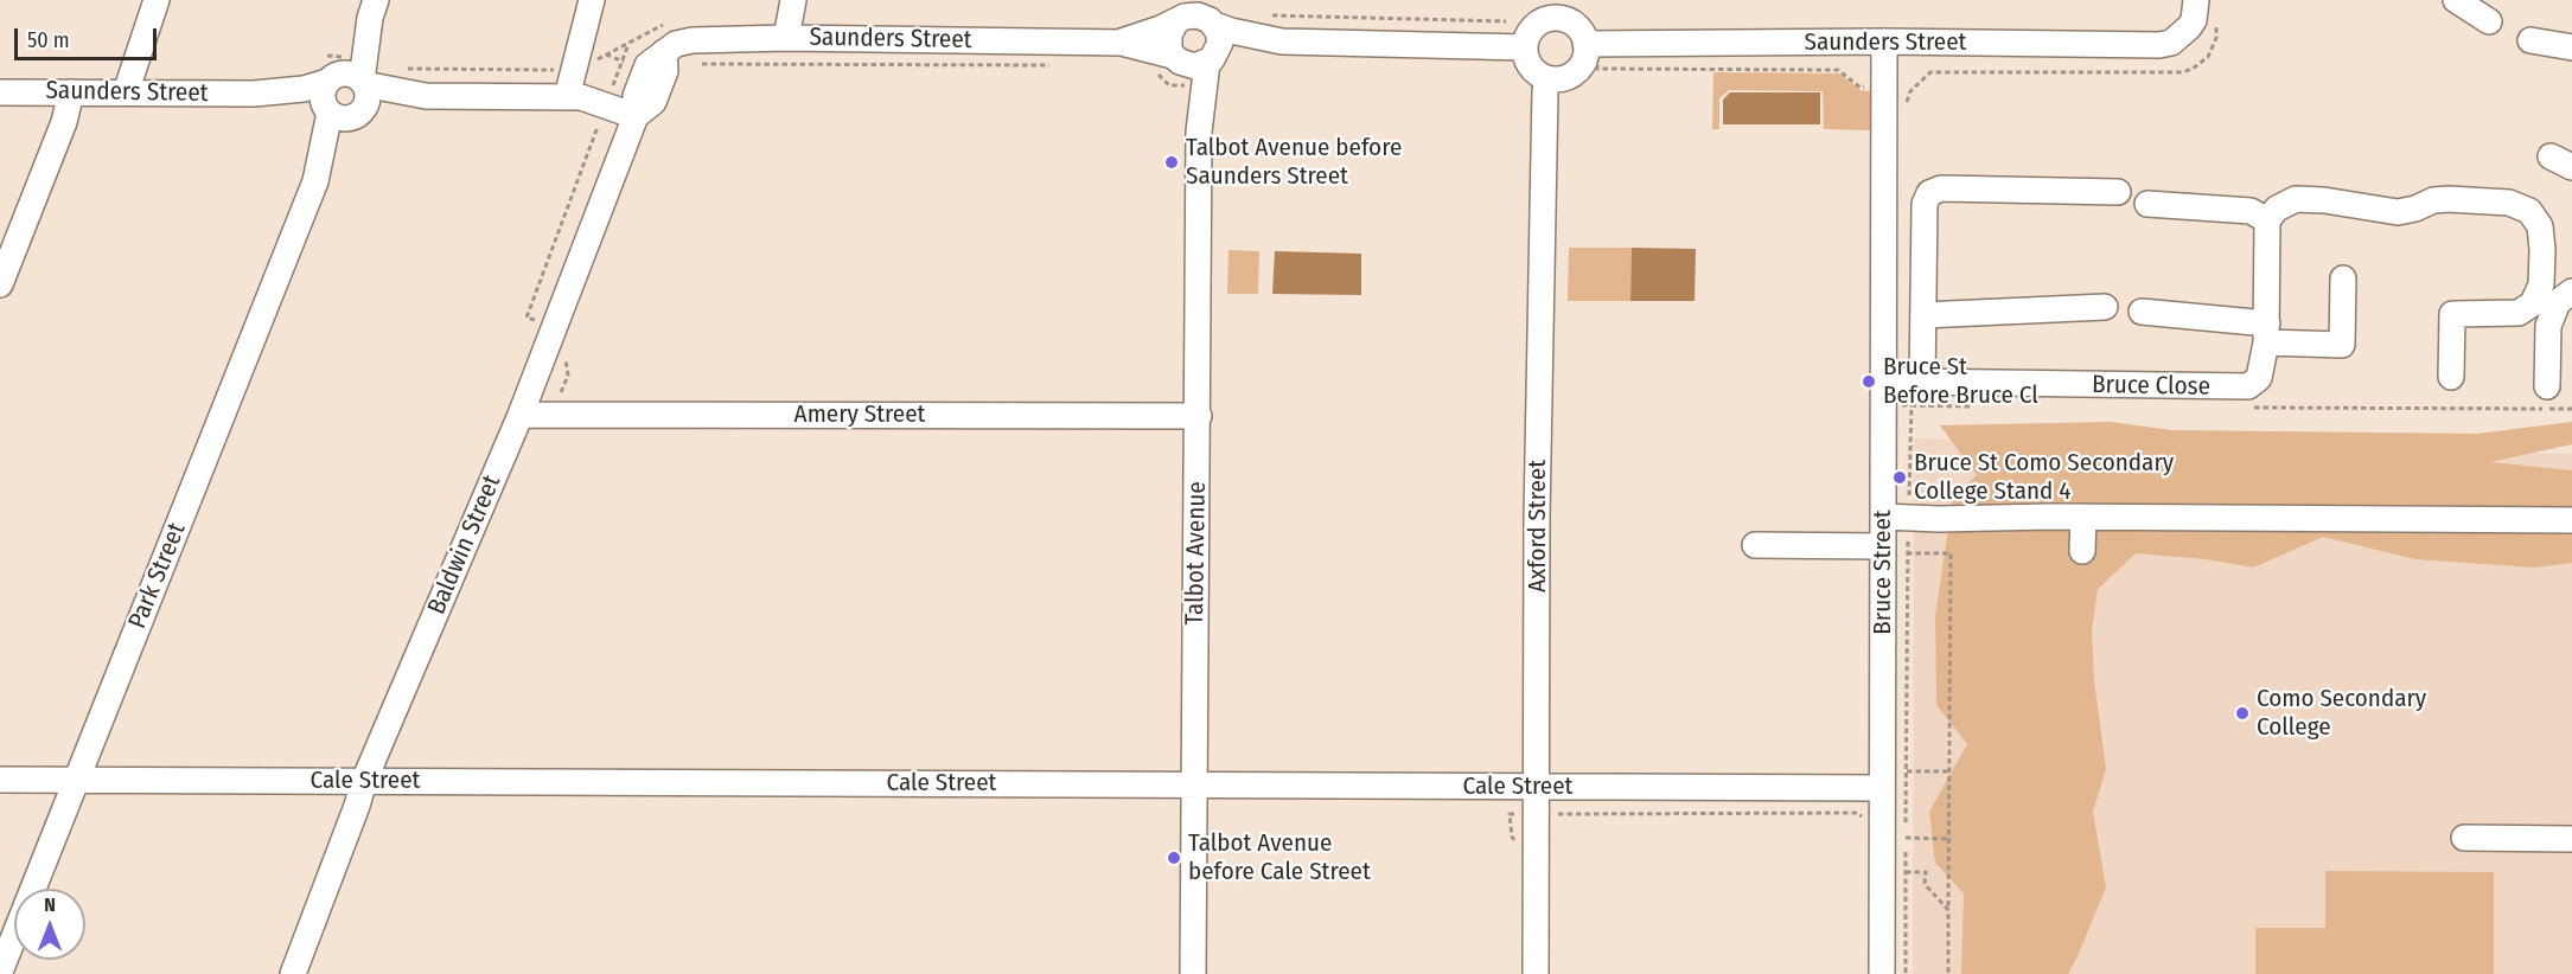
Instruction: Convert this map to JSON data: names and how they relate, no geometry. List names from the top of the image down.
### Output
{
  "streets": {
    "street": [
      "Saunders Street",
      "Bruce Close",
      "Amery Street",
      "Axford Street",
      "Baldwin Street",
      "Talbot Avenue",
      "Bruce Street",
      "Park Street",
      "Cale Street"
    ]
  },
  "crossings": [
    ["Saunders Street", "Axford Street"],
    ["Saunders Street", "Baldwin Street"],
    ["Saunders Street", "Talbot Avenue"],
    ["Saunders Street", "Bruce Street"],
    ["Saunders Street", "Park Street"],
    ["Bruce Close", "Bruce Street"],
    ["Amery Street", "Baldwin Street"],
    ["Amery Street", "Talbot Avenue"],
    ["Axford Street", "Cale Street"],
    ["Baldwin Street", "Cale Street"],
    ["Talbot Avenue", "Cale Street"],
    ["Bruce Street", "Cale Street"],
    ["Park Street", "Cale Street"]
  ],
  "places": [
    "Talbot Avenue before Saunders Street",
    "Bruce St Before Bruce Cl",
    "Bruce St Como Secondary College Stand 4",
    "Como Secondary College",
    "Talbot Avenue before Cale Street"
  ],
  "scale_bar": "50 m",
  "north": "top"
}
